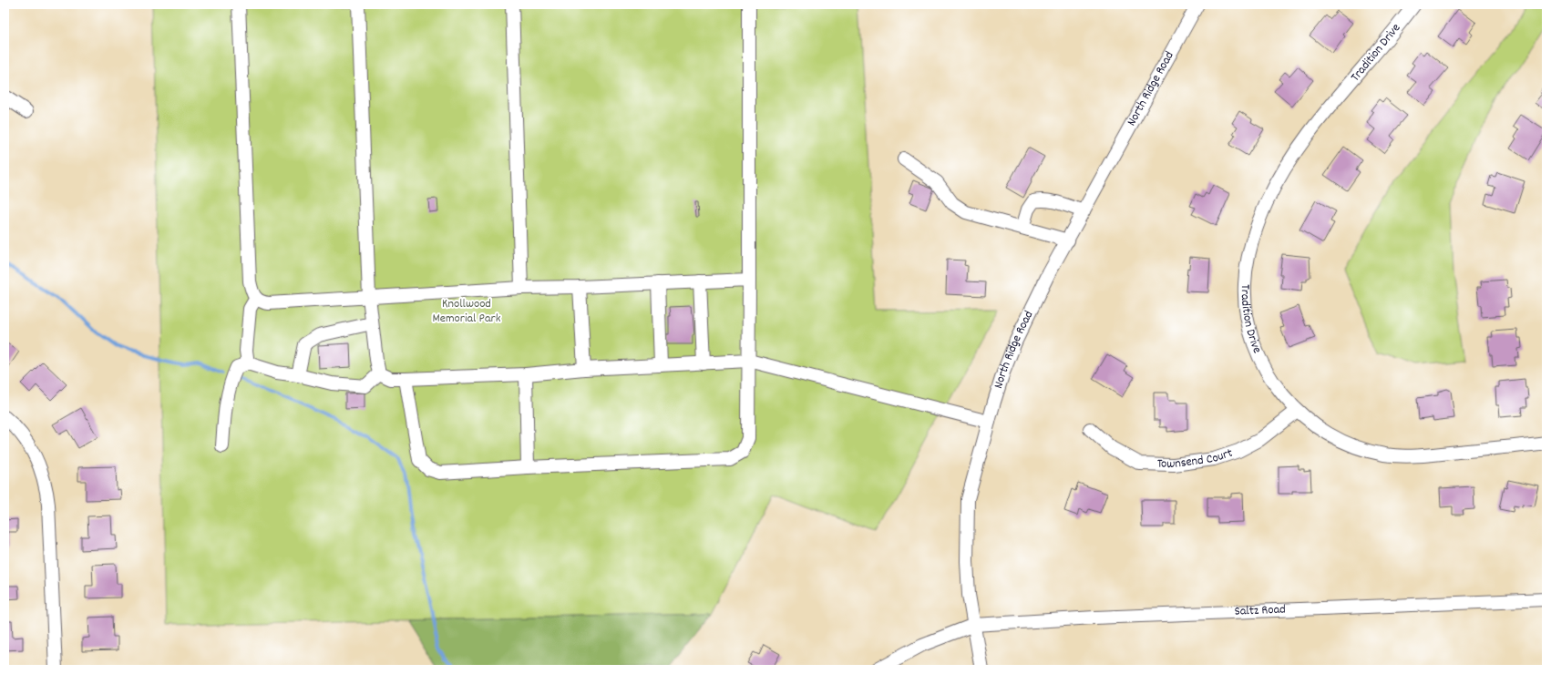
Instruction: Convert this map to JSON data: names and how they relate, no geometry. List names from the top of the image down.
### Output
{
  "streets": {
    "street": [
      "Tradition Drive",
      "North Ridge Road",
      "Townsend Court",
      "Saltz Road"
    ]
  },
  "crossings": [
    ["Tradition Drive", "Townsend Court"],
    ["North Ridge Road", "Saltz Road"]
  ],
  "parks": ["Knollwood Memorial Park"]
}
